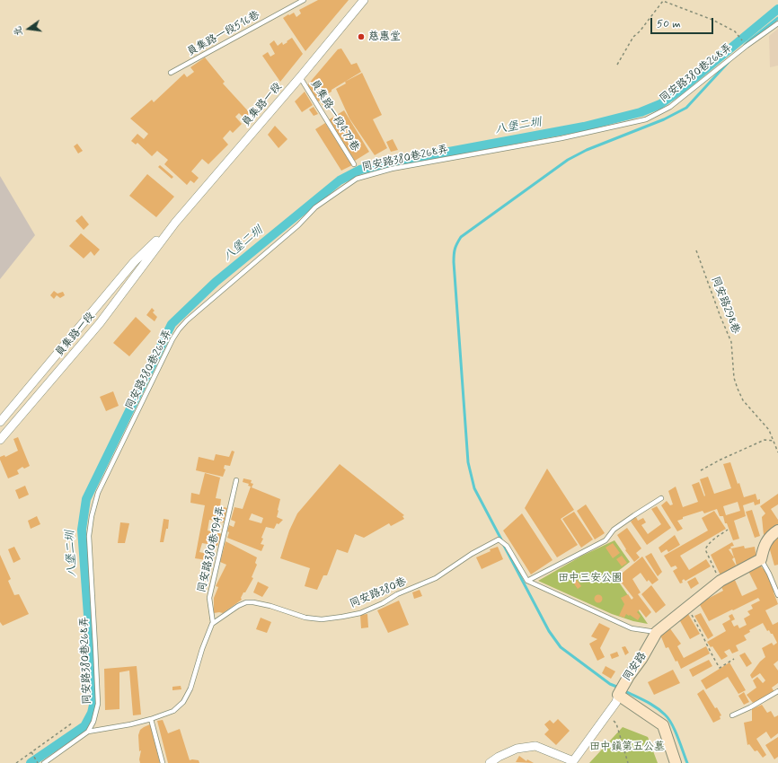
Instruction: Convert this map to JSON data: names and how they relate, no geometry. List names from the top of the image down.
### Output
{
  "streets": {
    "street": ["員集路一段", "同安路"],
    "lane": [
      "員集路一段516巷",
      "同安路380巷268弄",
      "員集路一段479巷",
      "同安路380巷194弄",
      "同安路380巷"
    ],
    "path": ["同安路298巷"]
  },
  "crossings": [
    ["同安路380巷268弄", "同安路380巷"],
    ["員集路一段", "員集路一段479巷"],
    ["同安路380巷194弄", "同安路380巷"]
  ],
  "water": ["八堡二圳"],
  "parks": ["田中三安公園", "田中鎮第五公墓"],
  "places": ["慈惠堂"],
  "scale_bar": "50 m",
  "north": "left"
}
